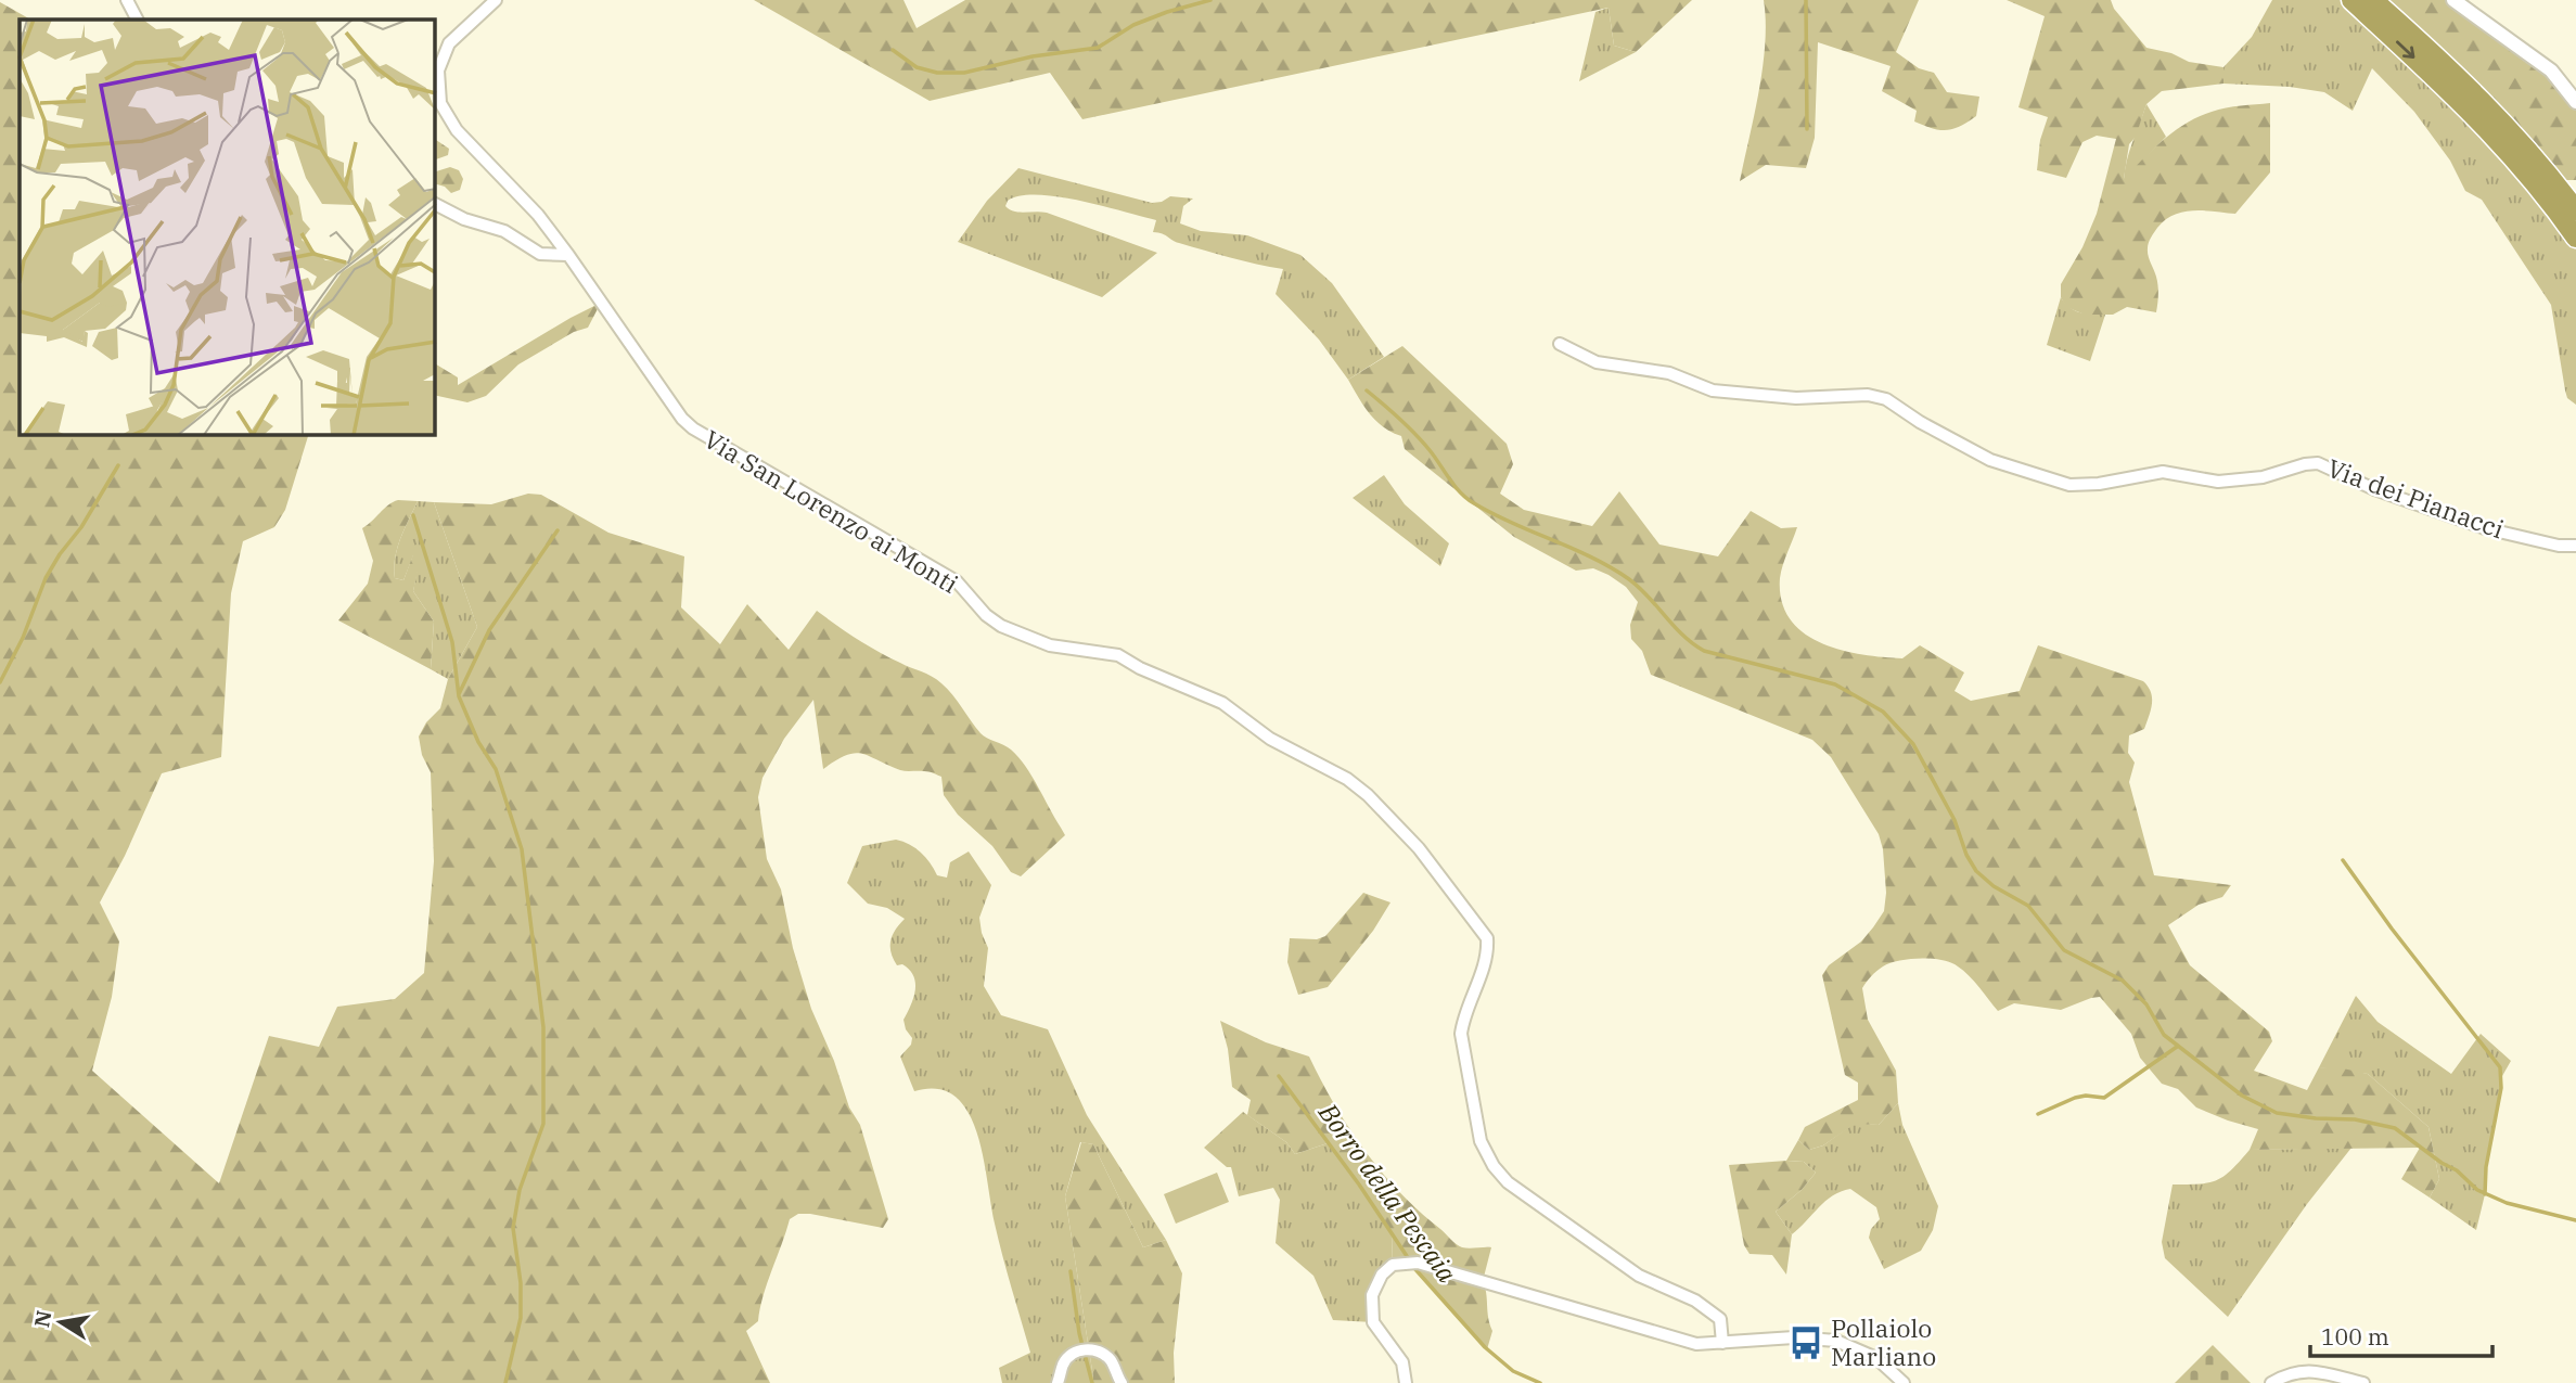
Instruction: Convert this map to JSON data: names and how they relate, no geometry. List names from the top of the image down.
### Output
{
  "streets": {
    "street": ["Via dei Pianacci", "Via San Lorenzo ai Monti"]
  },
  "water": ["Borro della Pescaia"],
  "places": {
    "bus stop": ["Pollaiolo Marliano"]
  },
  "scale_bar": "100 m",
  "north": "left"
}
